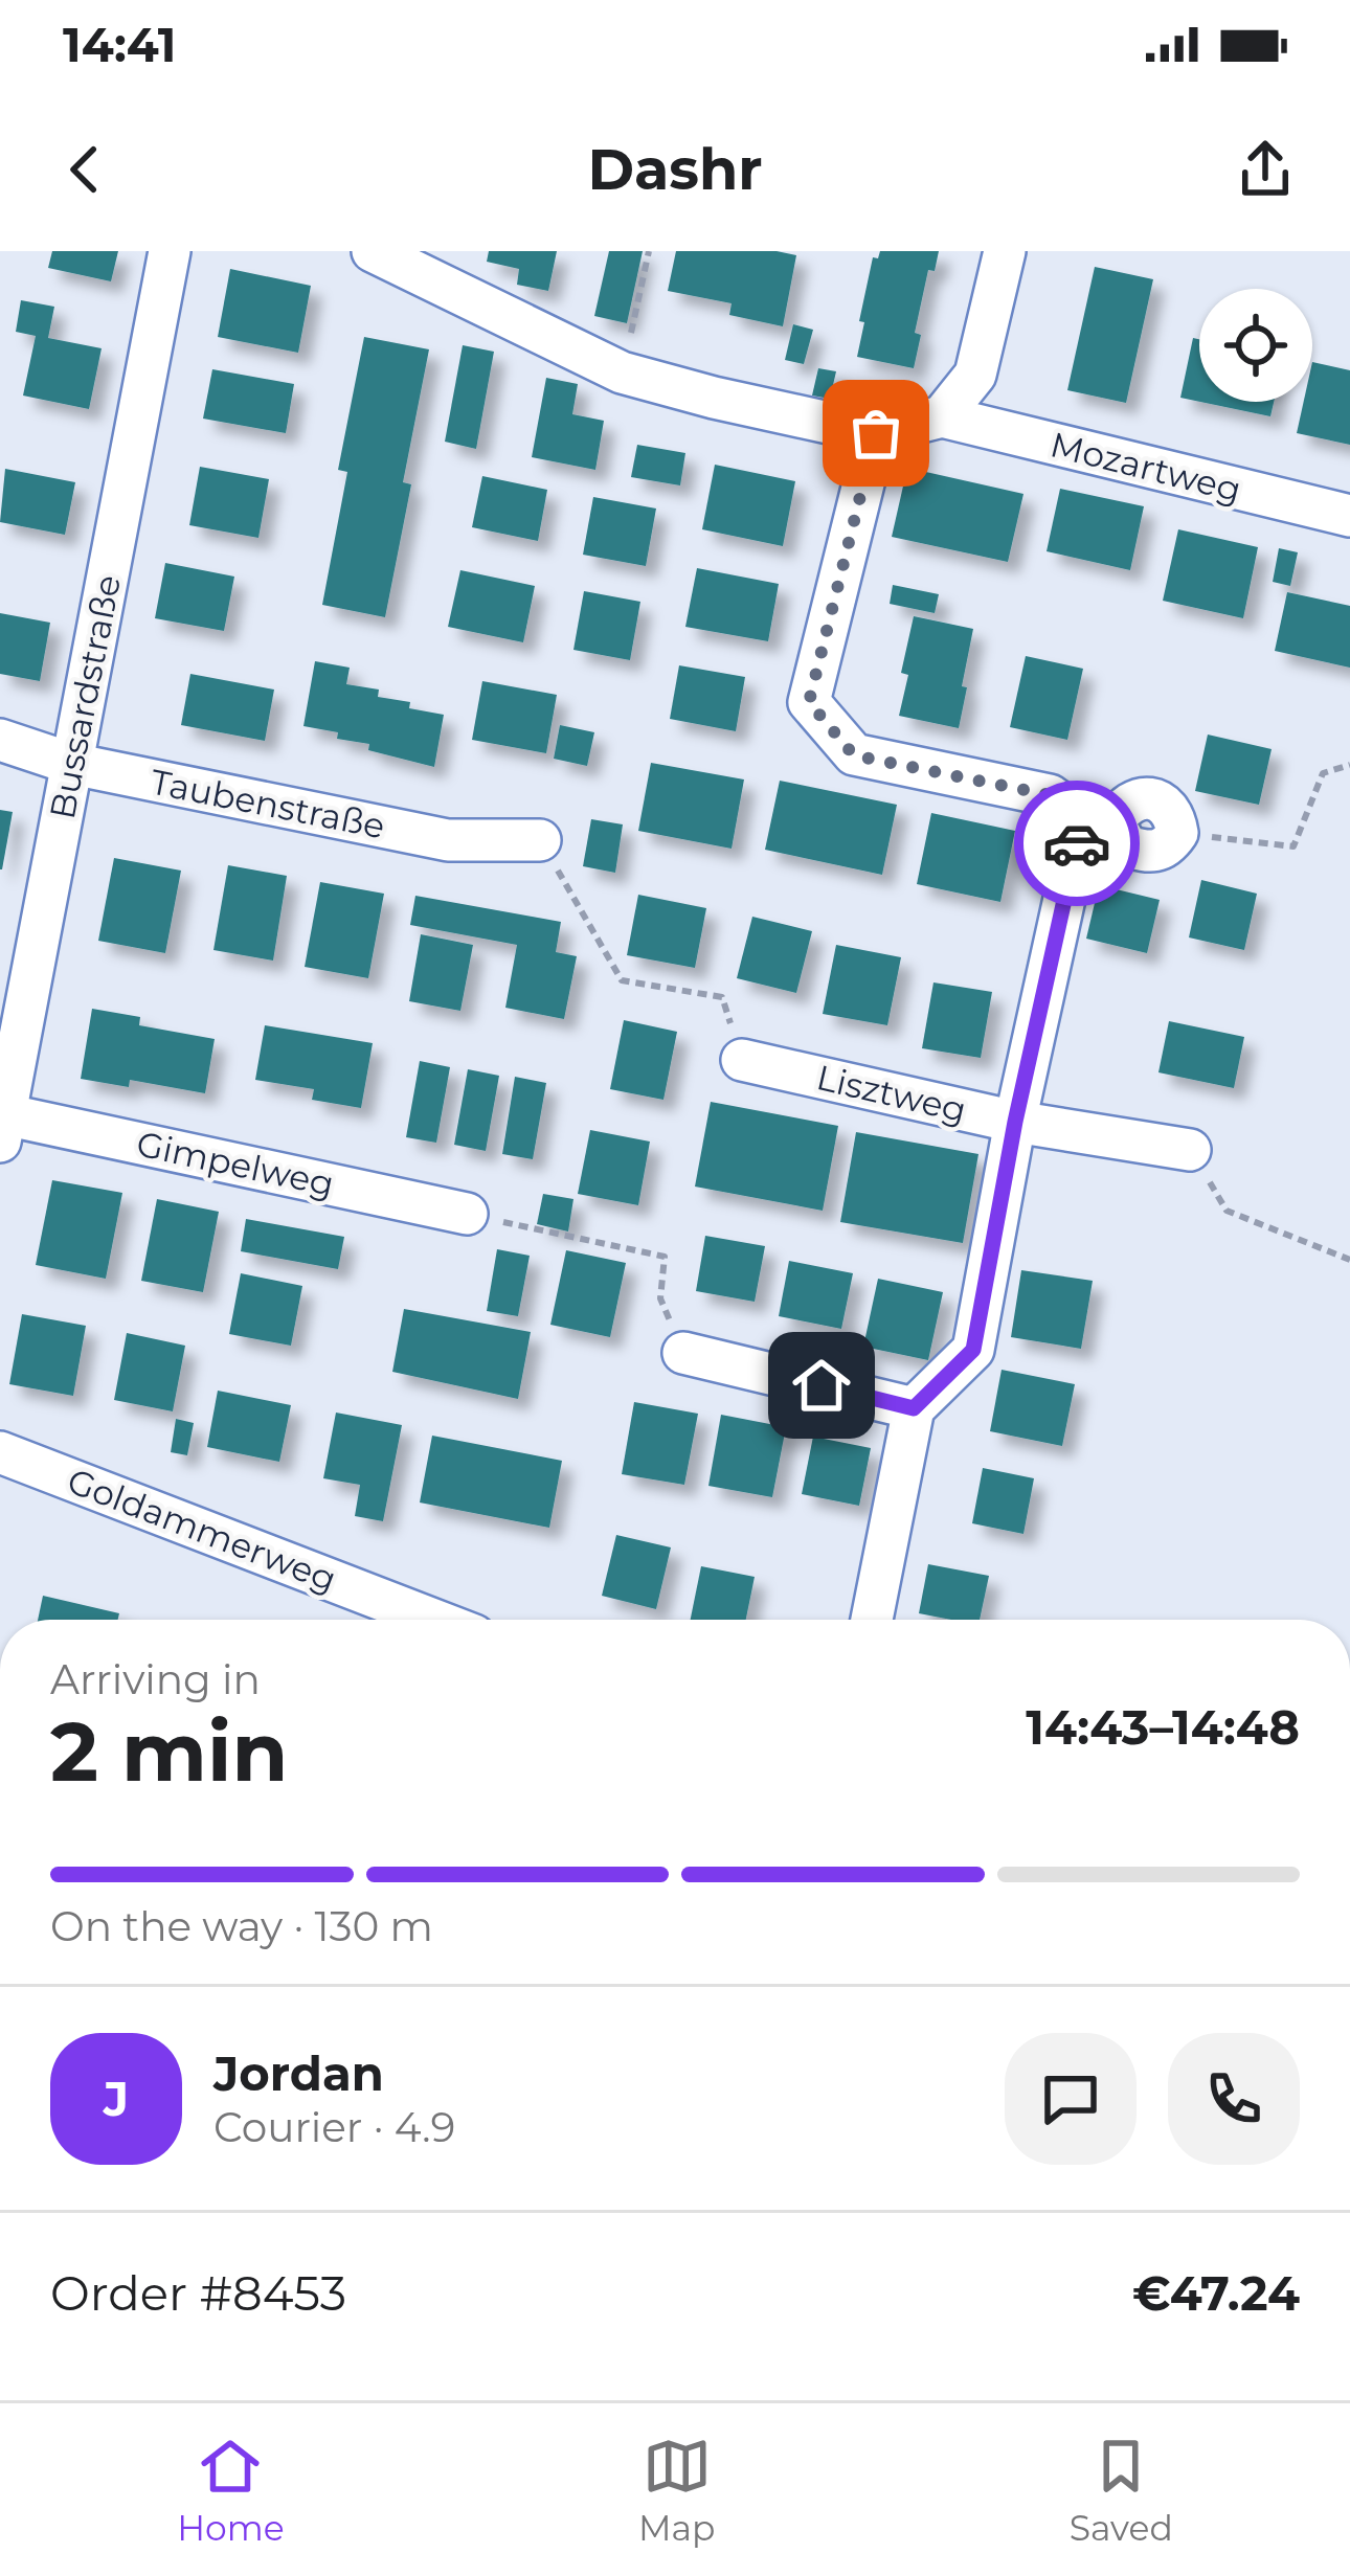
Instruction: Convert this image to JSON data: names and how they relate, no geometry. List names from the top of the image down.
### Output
{
  "streets": {
    "street": [
      "Mozartweg",
      "Bussardstraße",
      "Taubenstraße",
      "Lisztweg",
      "Gimpelweg",
      "Goldammerweg"
    ]
  },
  "crossings": [
    ["Bussardstraße", "Taubenstraße"],
    ["Bussardstraße", "Gimpelweg"]
  ],
  "page": {
    "status": "14:41",
    "header": "Dashr",
    "heading": ["2 min", "Arriving in", "14:43–14:48"],
    "panel": [
      "Jordan",
      "Courier · 4.9",
      "Order #8453",
      "€47.24"
    ],
    "bar": "On the way · 130 m",
    "round": "J",
    "tabs": ["Home", "Map", "Saved"]
  }
}
